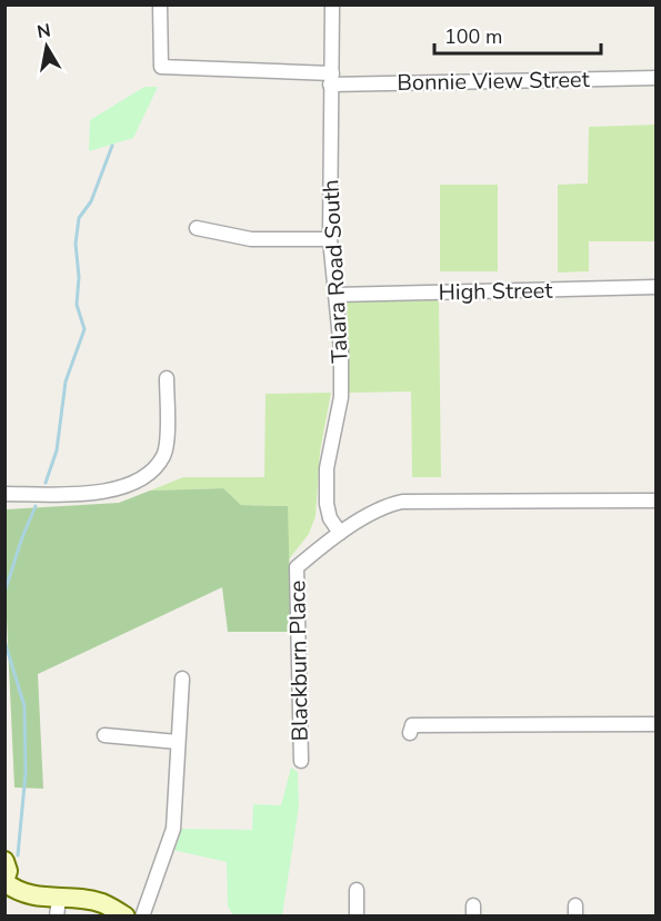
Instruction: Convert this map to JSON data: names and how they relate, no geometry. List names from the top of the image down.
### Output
{
  "streets": {
    "street": [
      "Bonnie View Street",
      "Talara Road South",
      "High Street",
      "Blackburn Place"
    ]
  },
  "crossings": [
    ["Bonnie View Street", "Talara Road South"],
    ["Talara Road South", "High Street"],
    ["Talara Road South", "Blackburn Place"]
  ],
  "scale_bar": "100 m",
  "north": "top"
}
